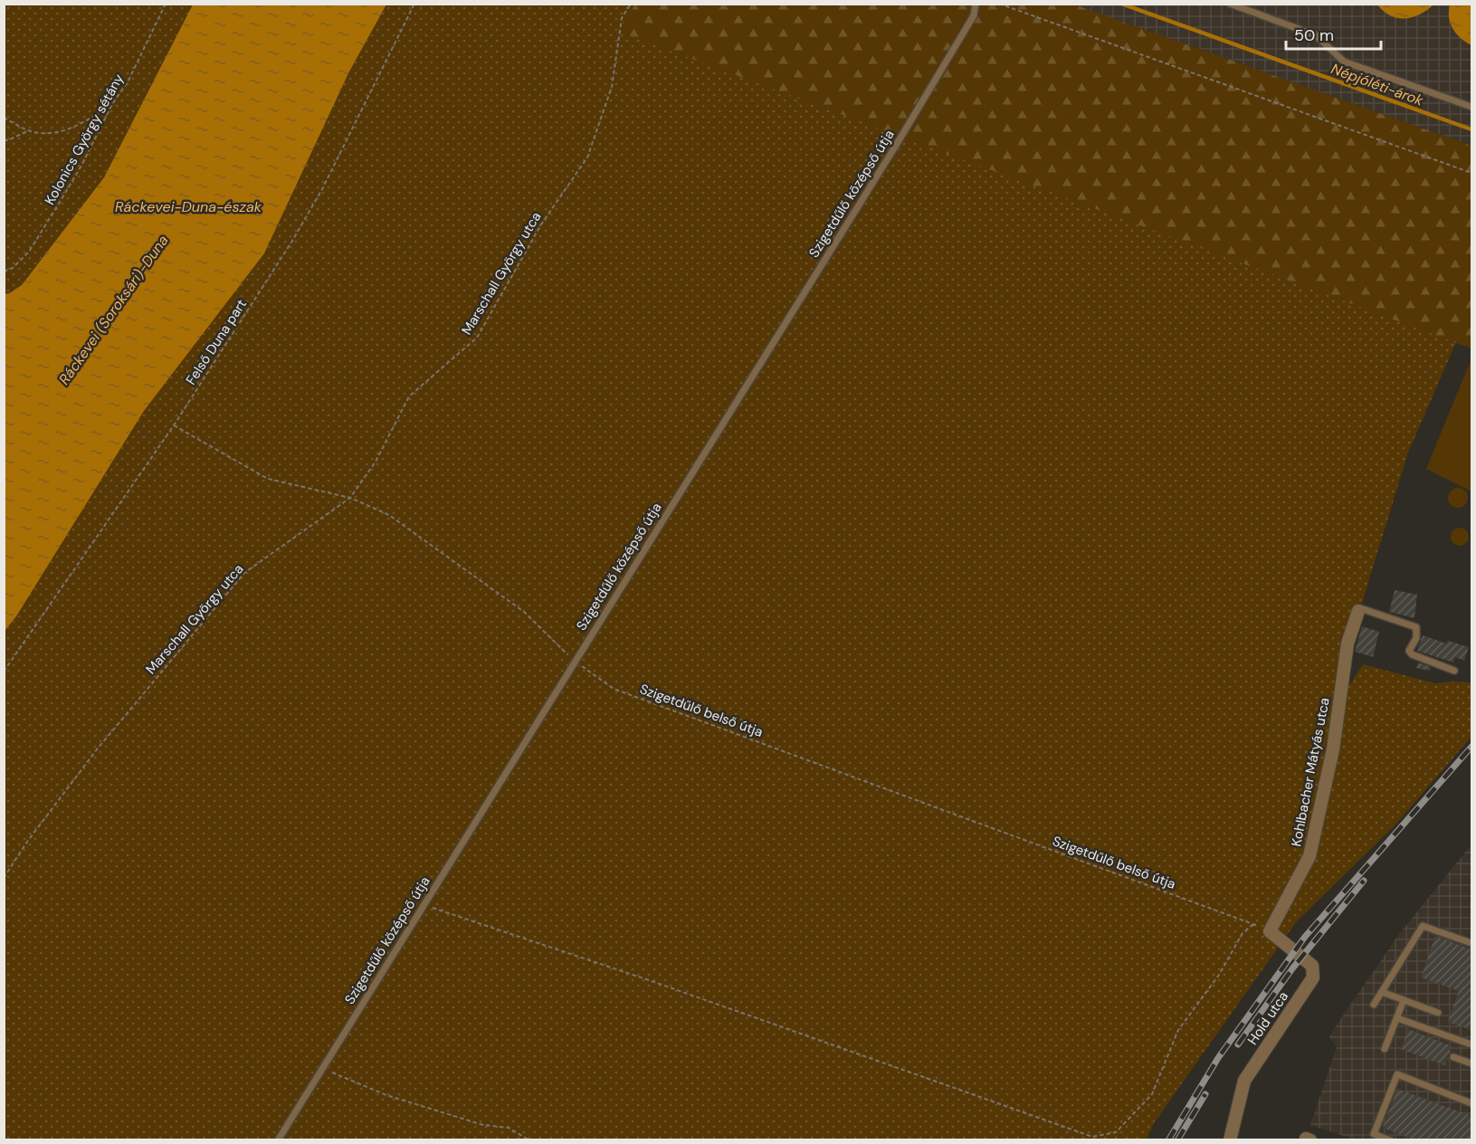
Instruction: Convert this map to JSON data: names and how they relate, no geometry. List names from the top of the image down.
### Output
{
  "streets": {
    "street": ["Kohlbacher Mátyás utca", "Hold utca"],
    "lane": ["Szigetdűlő középső útja"],
    "path": [
      "Kolonics György sétány",
      "Marschall György utca",
      "Felső Duna part",
      "Szigetdűlő belső útja"
    ]
  },
  "crossings": [
    ["Szigetdűlő középső útja", "Szigetdűlő belső útja"],
    ["Marschall György utca", "Szigetdűlő belső útja"],
    ["Felső Duna part", "Szigetdűlő belső útja"],
    ["Szigetdűlő belső útja", "Kohlbacher Mátyás utca"],
    ["Szigetdűlő belső útja", "Hold utca"],
    ["Kohlbacher Mátyás utca", "Hold utca"]
  ],
  "water": ["Népjóléti-árok", "Ráckevei-Duna-észak", "Ráckevei (Soroksári)-Duna"],
  "scale_bar": "50 m"
}
